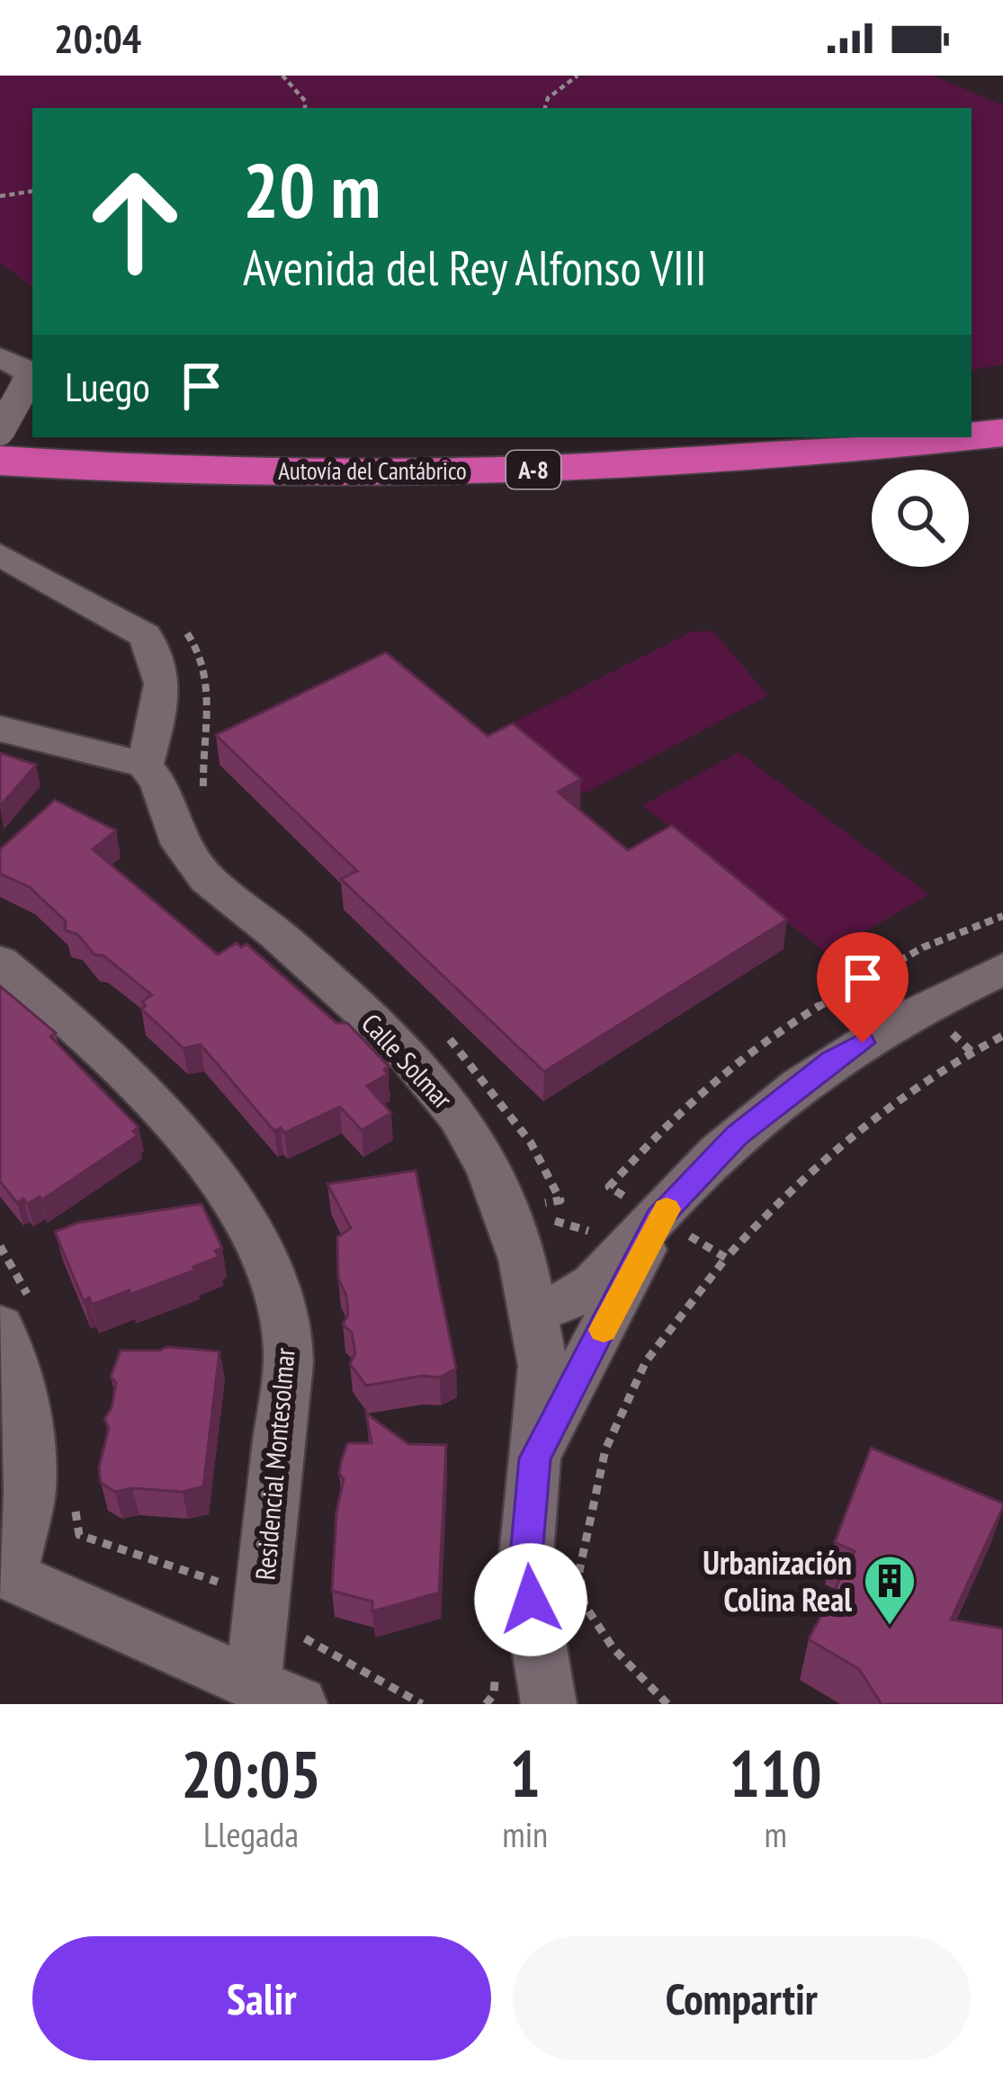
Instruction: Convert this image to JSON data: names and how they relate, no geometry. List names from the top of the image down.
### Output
{
  "streets": {
    "highway": ["A-8", "Autovía del Cantábrico"],
    "street": ["Calle Solmar", "Residencial Montesolmar"]
  },
  "places": {
    "building": ["Urbanización Colina Real"]
  },
  "page": {
    "status": "20:04",
    "turn": ["20 m", "Avenida del Rey Alfonso VIII"],
    "then": "Luego",
    "eta": [
      "20:05",
      "Llegada",
      "1",
      "min",
      "110",
      "m"
    ],
    "buttons": ["Salir", "Compartir"]
  }
}
